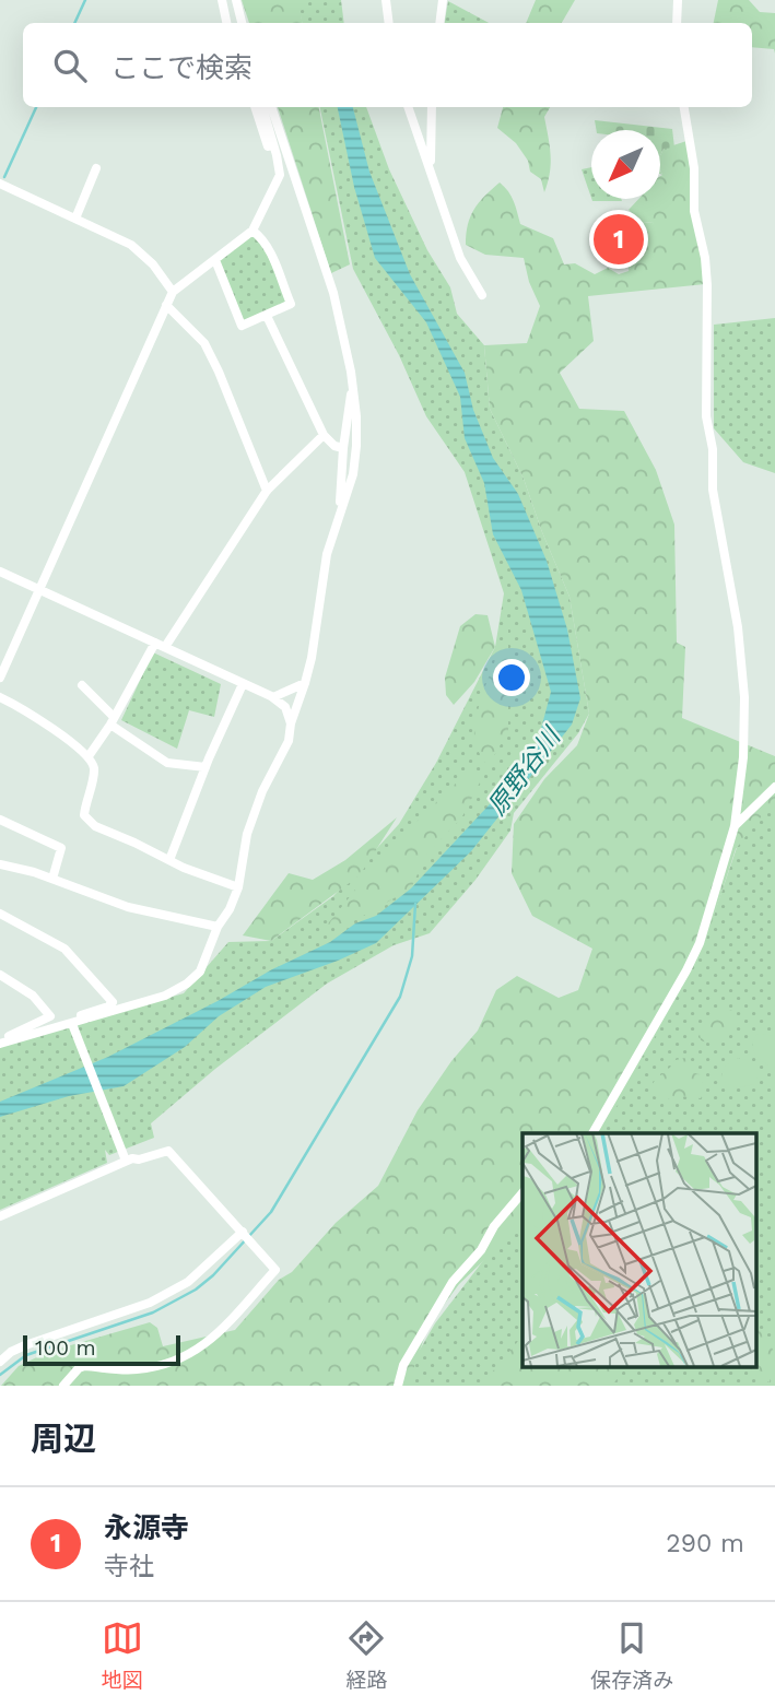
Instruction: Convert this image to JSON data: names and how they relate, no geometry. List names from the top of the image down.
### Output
{
  "water": ["原野谷川"],
  "scale_bar": "100 m",
  "north": "bottom left",
  "page": {
    "search": "ここで検索",
    "pins": "1",
    "scale": "100 m",
    "heading": "周辺",
    "list": [
      {
        "mark": "1",
        "name": "永源寺",
        "note": "寺社",
        "value": "290 m"
      }
    ],
    "nav": ["地図", "経路", "保存済み"]
  }
}
